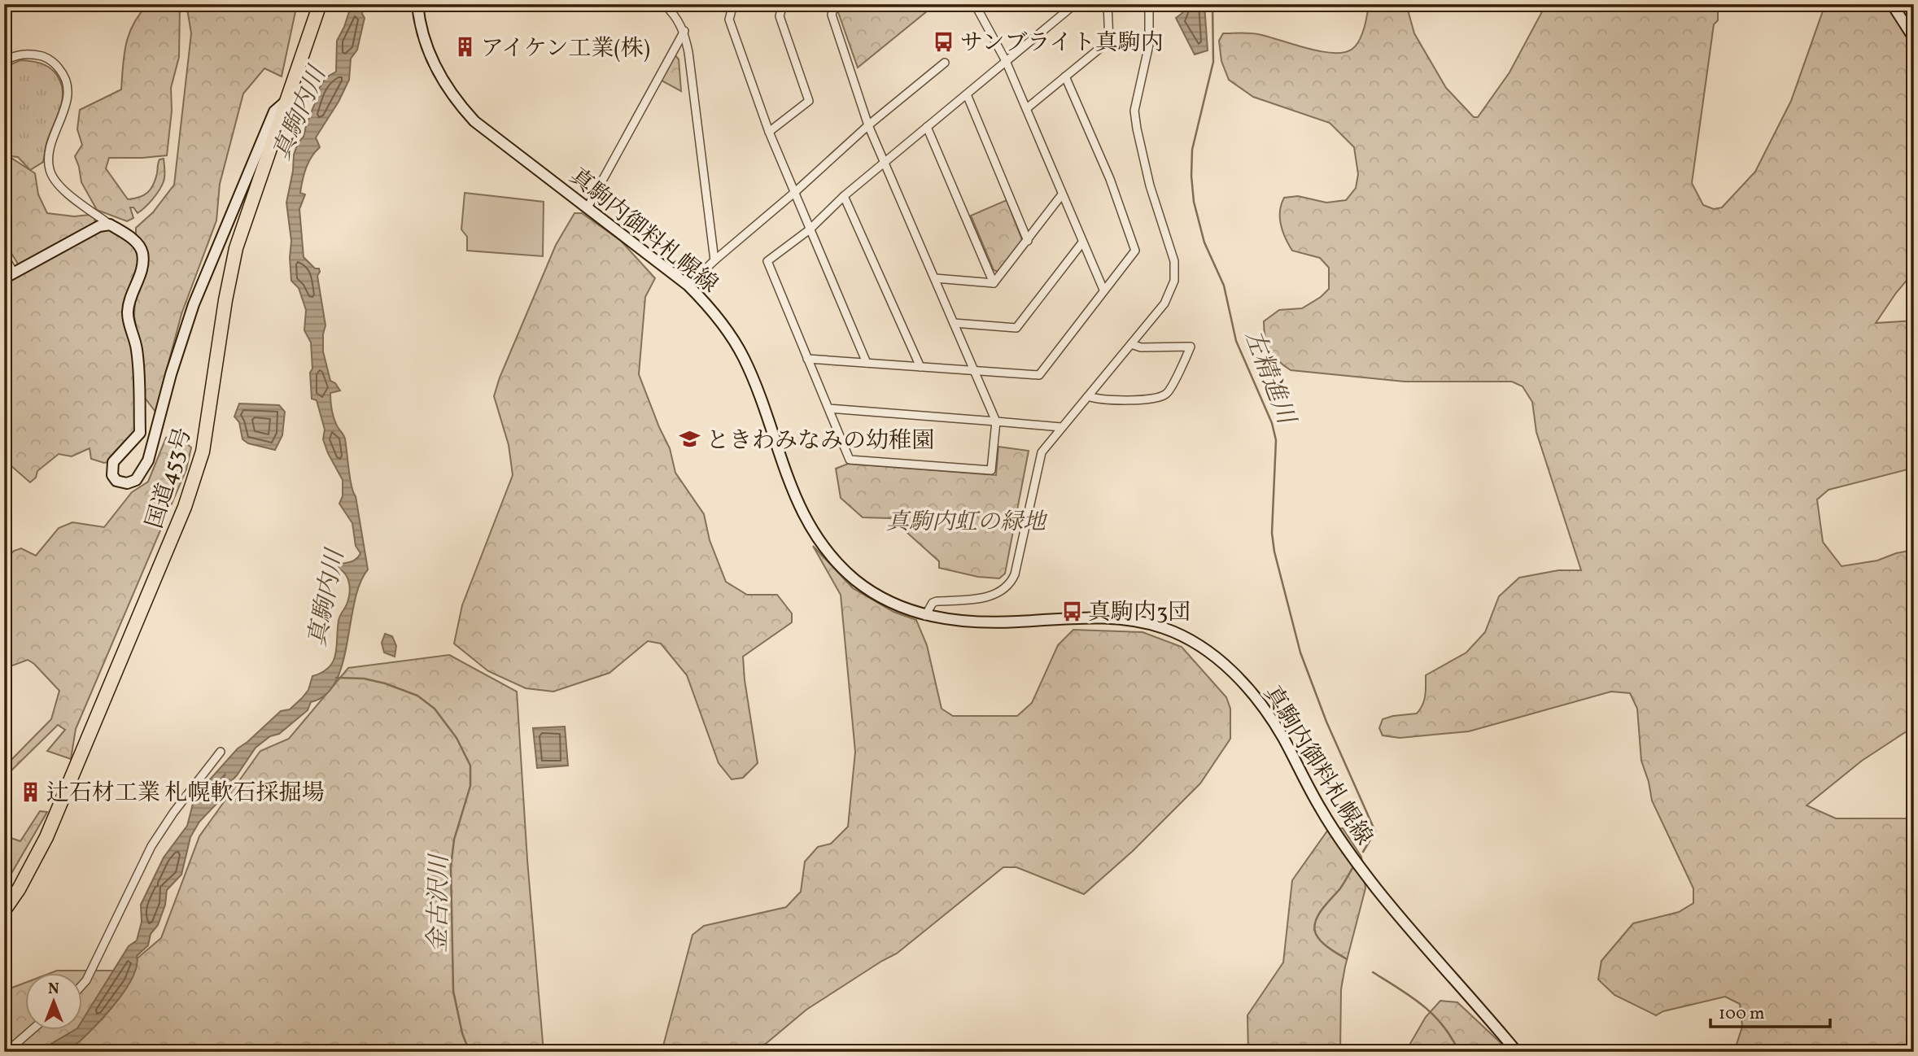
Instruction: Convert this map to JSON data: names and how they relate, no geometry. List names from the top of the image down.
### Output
{
  "streets": {
    "highway": ["国道453号"],
    "main road": ["真駒内御料札幌線"]
  },
  "water": ["真駒内川", "左精進川", "金古沢川"],
  "parks": ["真駒内虹の緑地"],
  "places": {
    "bus stop": ["サンブライト真駒内", "真駒内3団"],
    "building": ["アイケン工業(株)", "辻石材工業 札幌軟石採掘場"],
    "school or university": ["ときわみなみの幼稚園"]
  },
  "scale_bar": "100 m",
  "north": "top"
}
